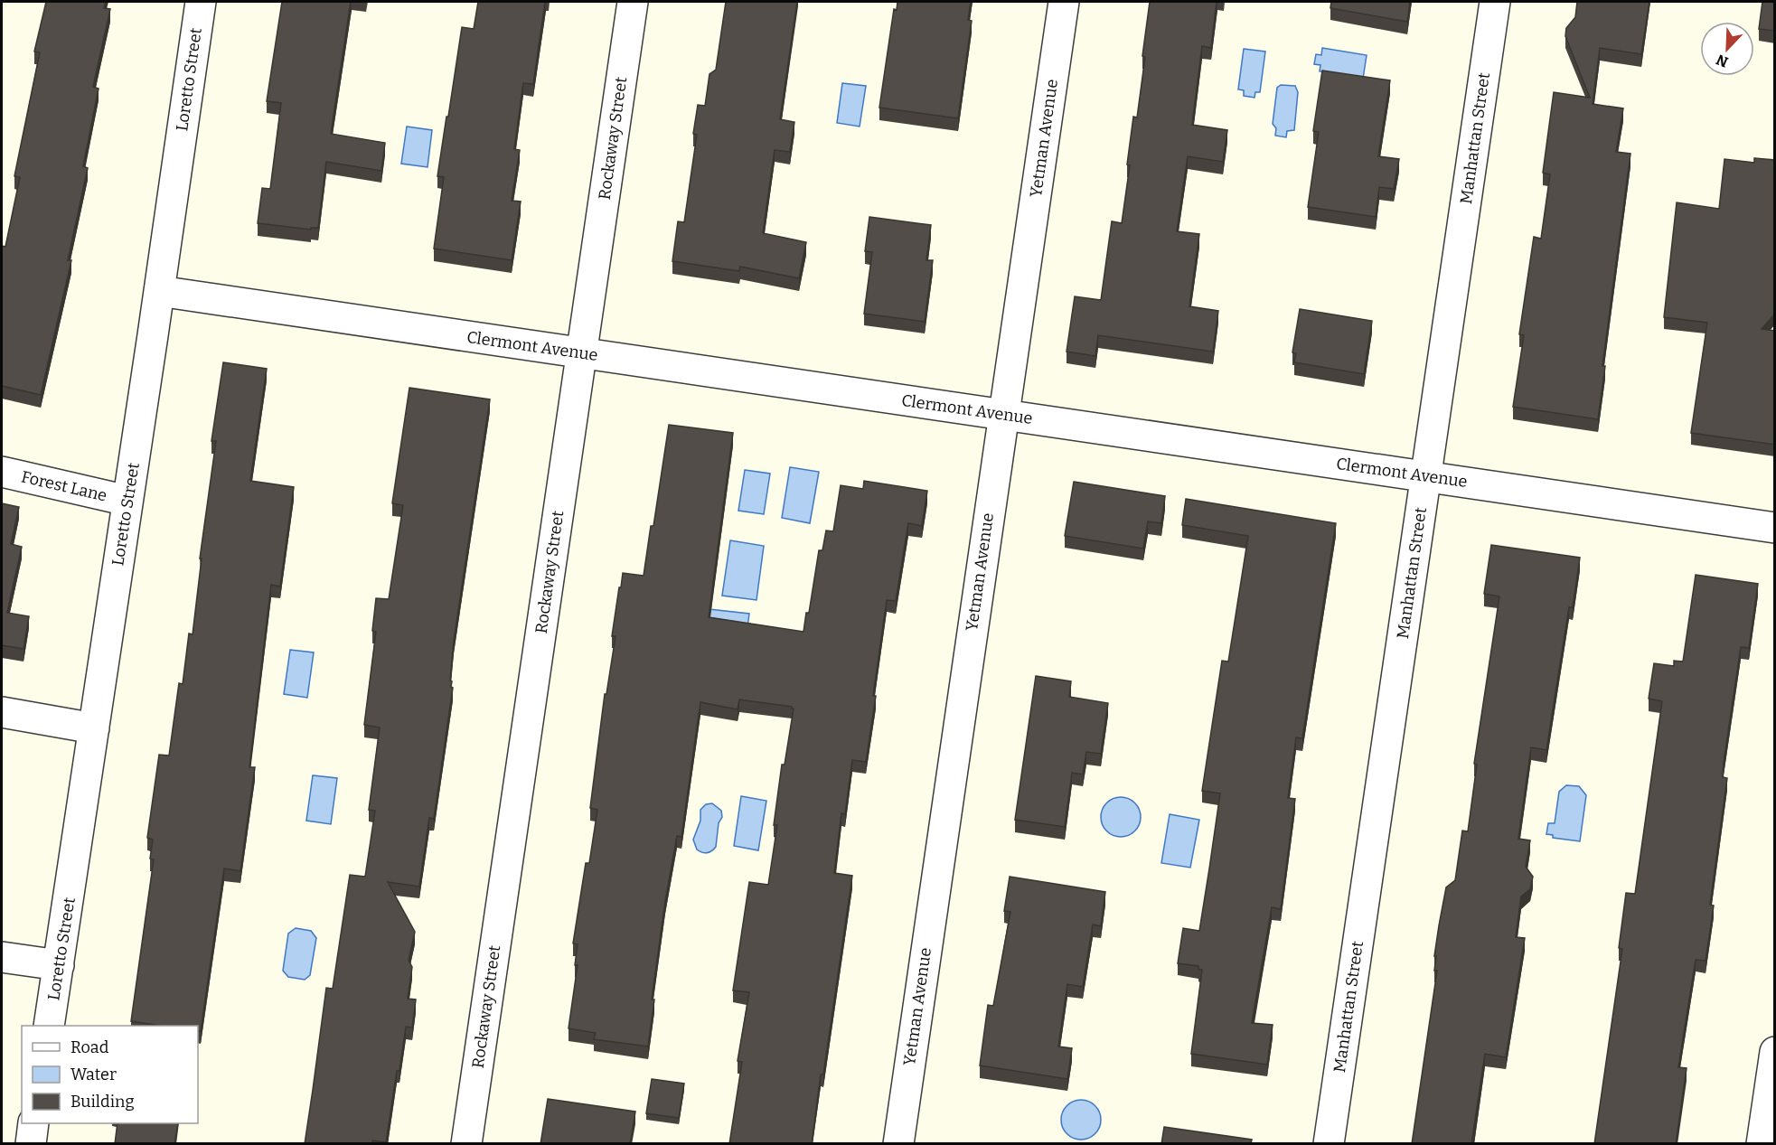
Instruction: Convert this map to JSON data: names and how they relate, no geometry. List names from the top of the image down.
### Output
{
  "streets": {
    "street": [
      "Loretto Street",
      "Rockaway Street",
      "Yetman Avenue",
      "Manhattan Street",
      "Clermont Avenue",
      "Forest Lane"
    ]
  },
  "crossings": [
    ["Loretto Street", "Clermont Avenue"],
    ["Loretto Street", "Forest Lane"],
    ["Rockaway Street", "Clermont Avenue"],
    ["Yetman Avenue", "Clermont Avenue"],
    ["Manhattan Street", "Clermont Avenue"]
  ],
  "legend": ["Road", "Water", "Building"],
  "north": "bottom left"
}
